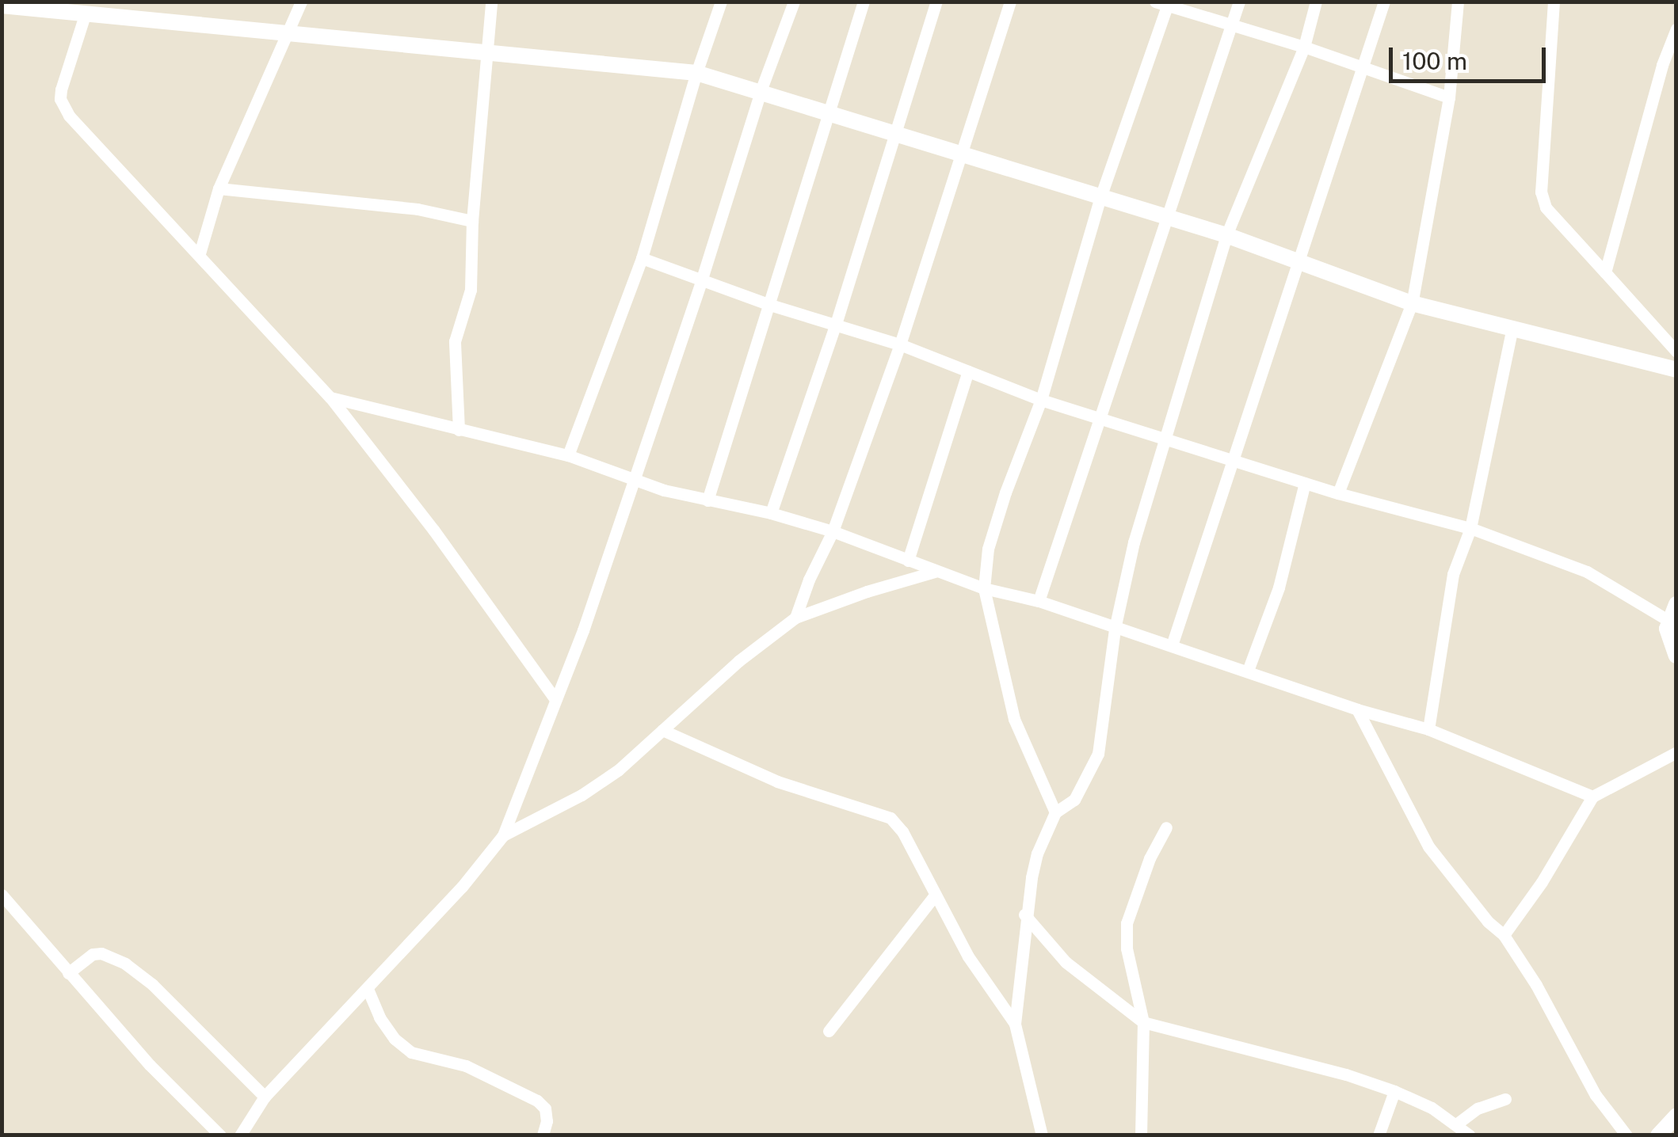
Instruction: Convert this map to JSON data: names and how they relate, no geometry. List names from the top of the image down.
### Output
{
  "scale_bar": "100 m"
}
